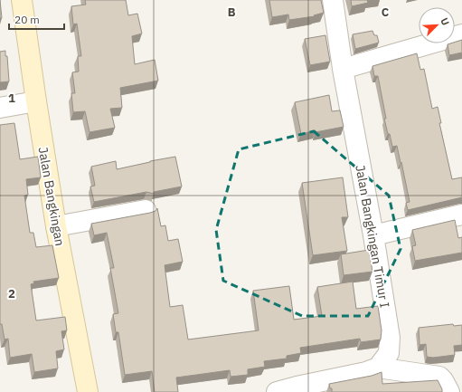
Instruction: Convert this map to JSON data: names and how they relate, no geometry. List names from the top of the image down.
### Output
{
  "streets": {
    "street": ["Jalan Bangkingan", "Jalan Bangkingan Timur I"]
  },
  "scale_bar": "20 m",
  "north": "top right",
  "grid": {
    "columns": ["B", "C"],
    "rows": ["1", "2"]
  }
}
